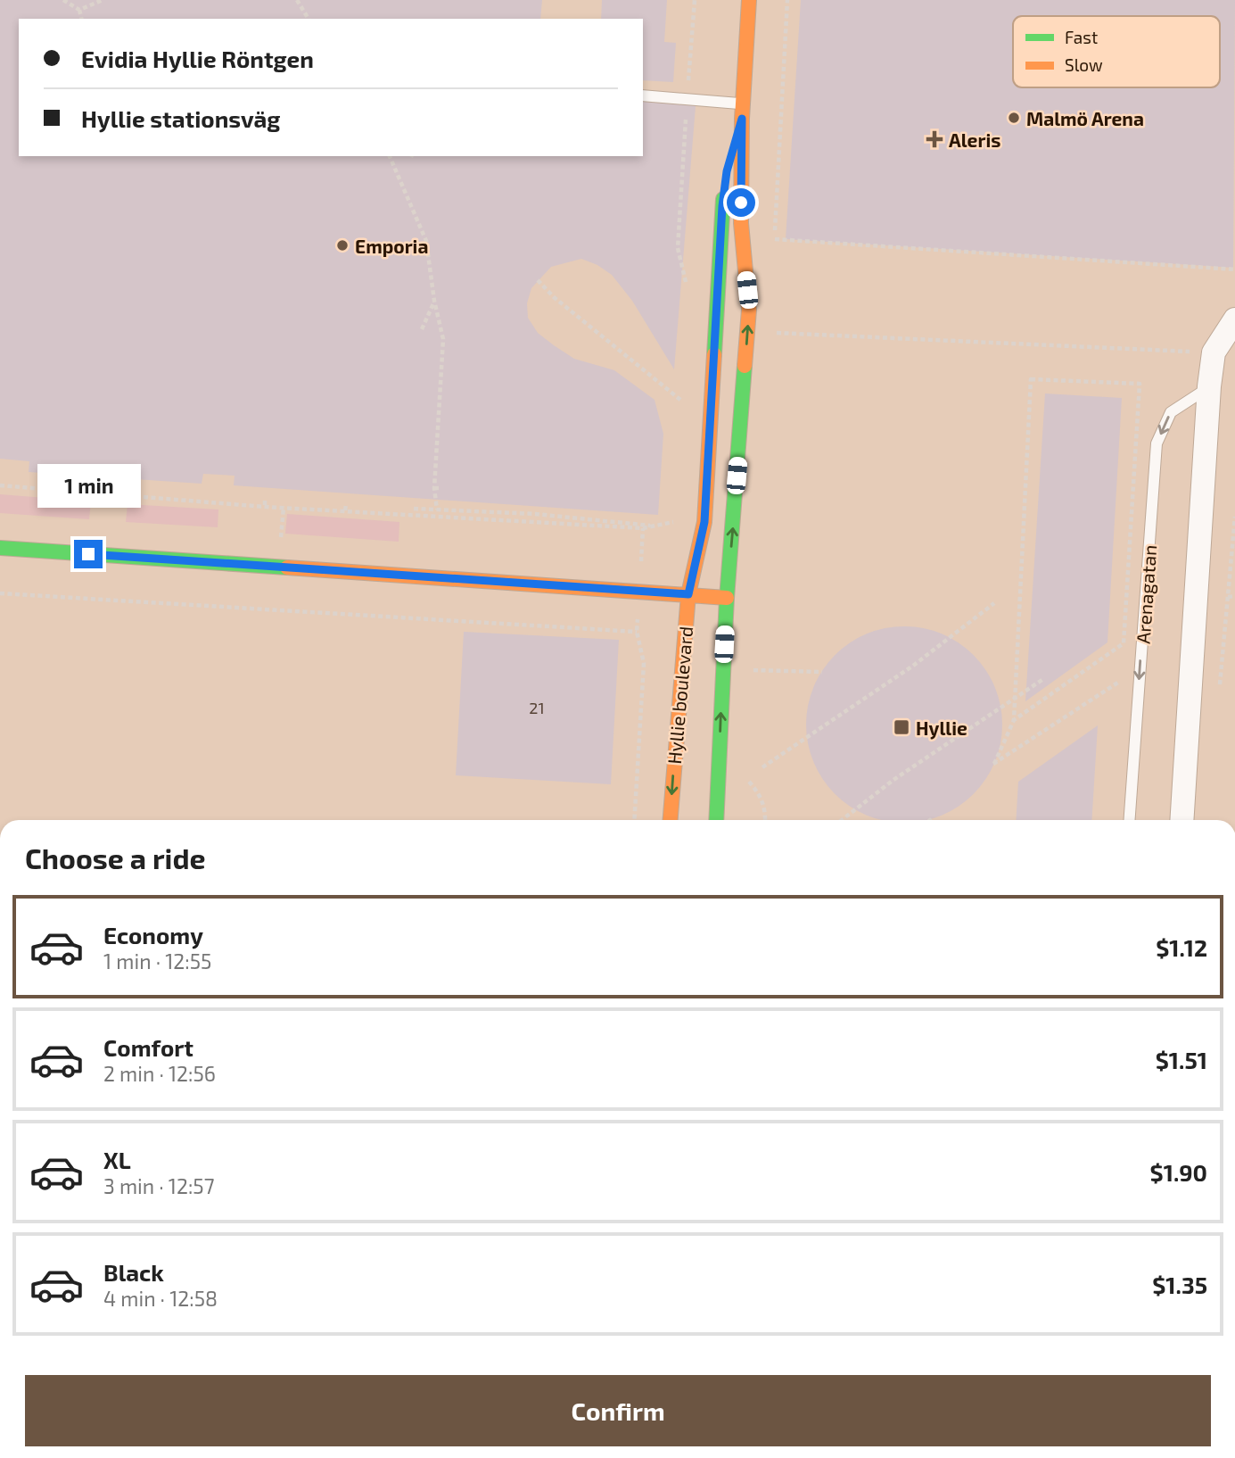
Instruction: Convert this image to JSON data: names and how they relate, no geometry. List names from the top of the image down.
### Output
{
  "streets": {
    "street": ["Hyllie boulevard"],
    "lane": ["Arenagatan"]
  },
  "one_way": ["Arenagatan"],
  "places": {
    "other": ["Malmö Arena", "Emporia"],
    "health": ["Aleris"],
    "transit": ["Hyllie"]
  },
  "house_numbers": ["21"],
  "legend": ["Fast", "Slow"],
  "page": {
    "banner": ["Evidia Hyllie Röntgen", "Hyllie stationsväg"],
    "bubble": "1 min",
    "heading": "Choose a ride",
    "list": [
      {
        "name": "Economy",
        "note": "1 min · 12:55",
        "value": "$1.12"
      },
      {
        "name": "Comfort",
        "note": "2 min · 12:56",
        "value": "$1.51"
      },
      {
        "name": "XL",
        "note": "3 min · 12:57",
        "value": "$1.90"
      },
      {
        "name": "Black",
        "note": "4 min · 12:58",
        "value": "$1.35"
      }
    ],
    "buttons": "Confirm"
  }
}
